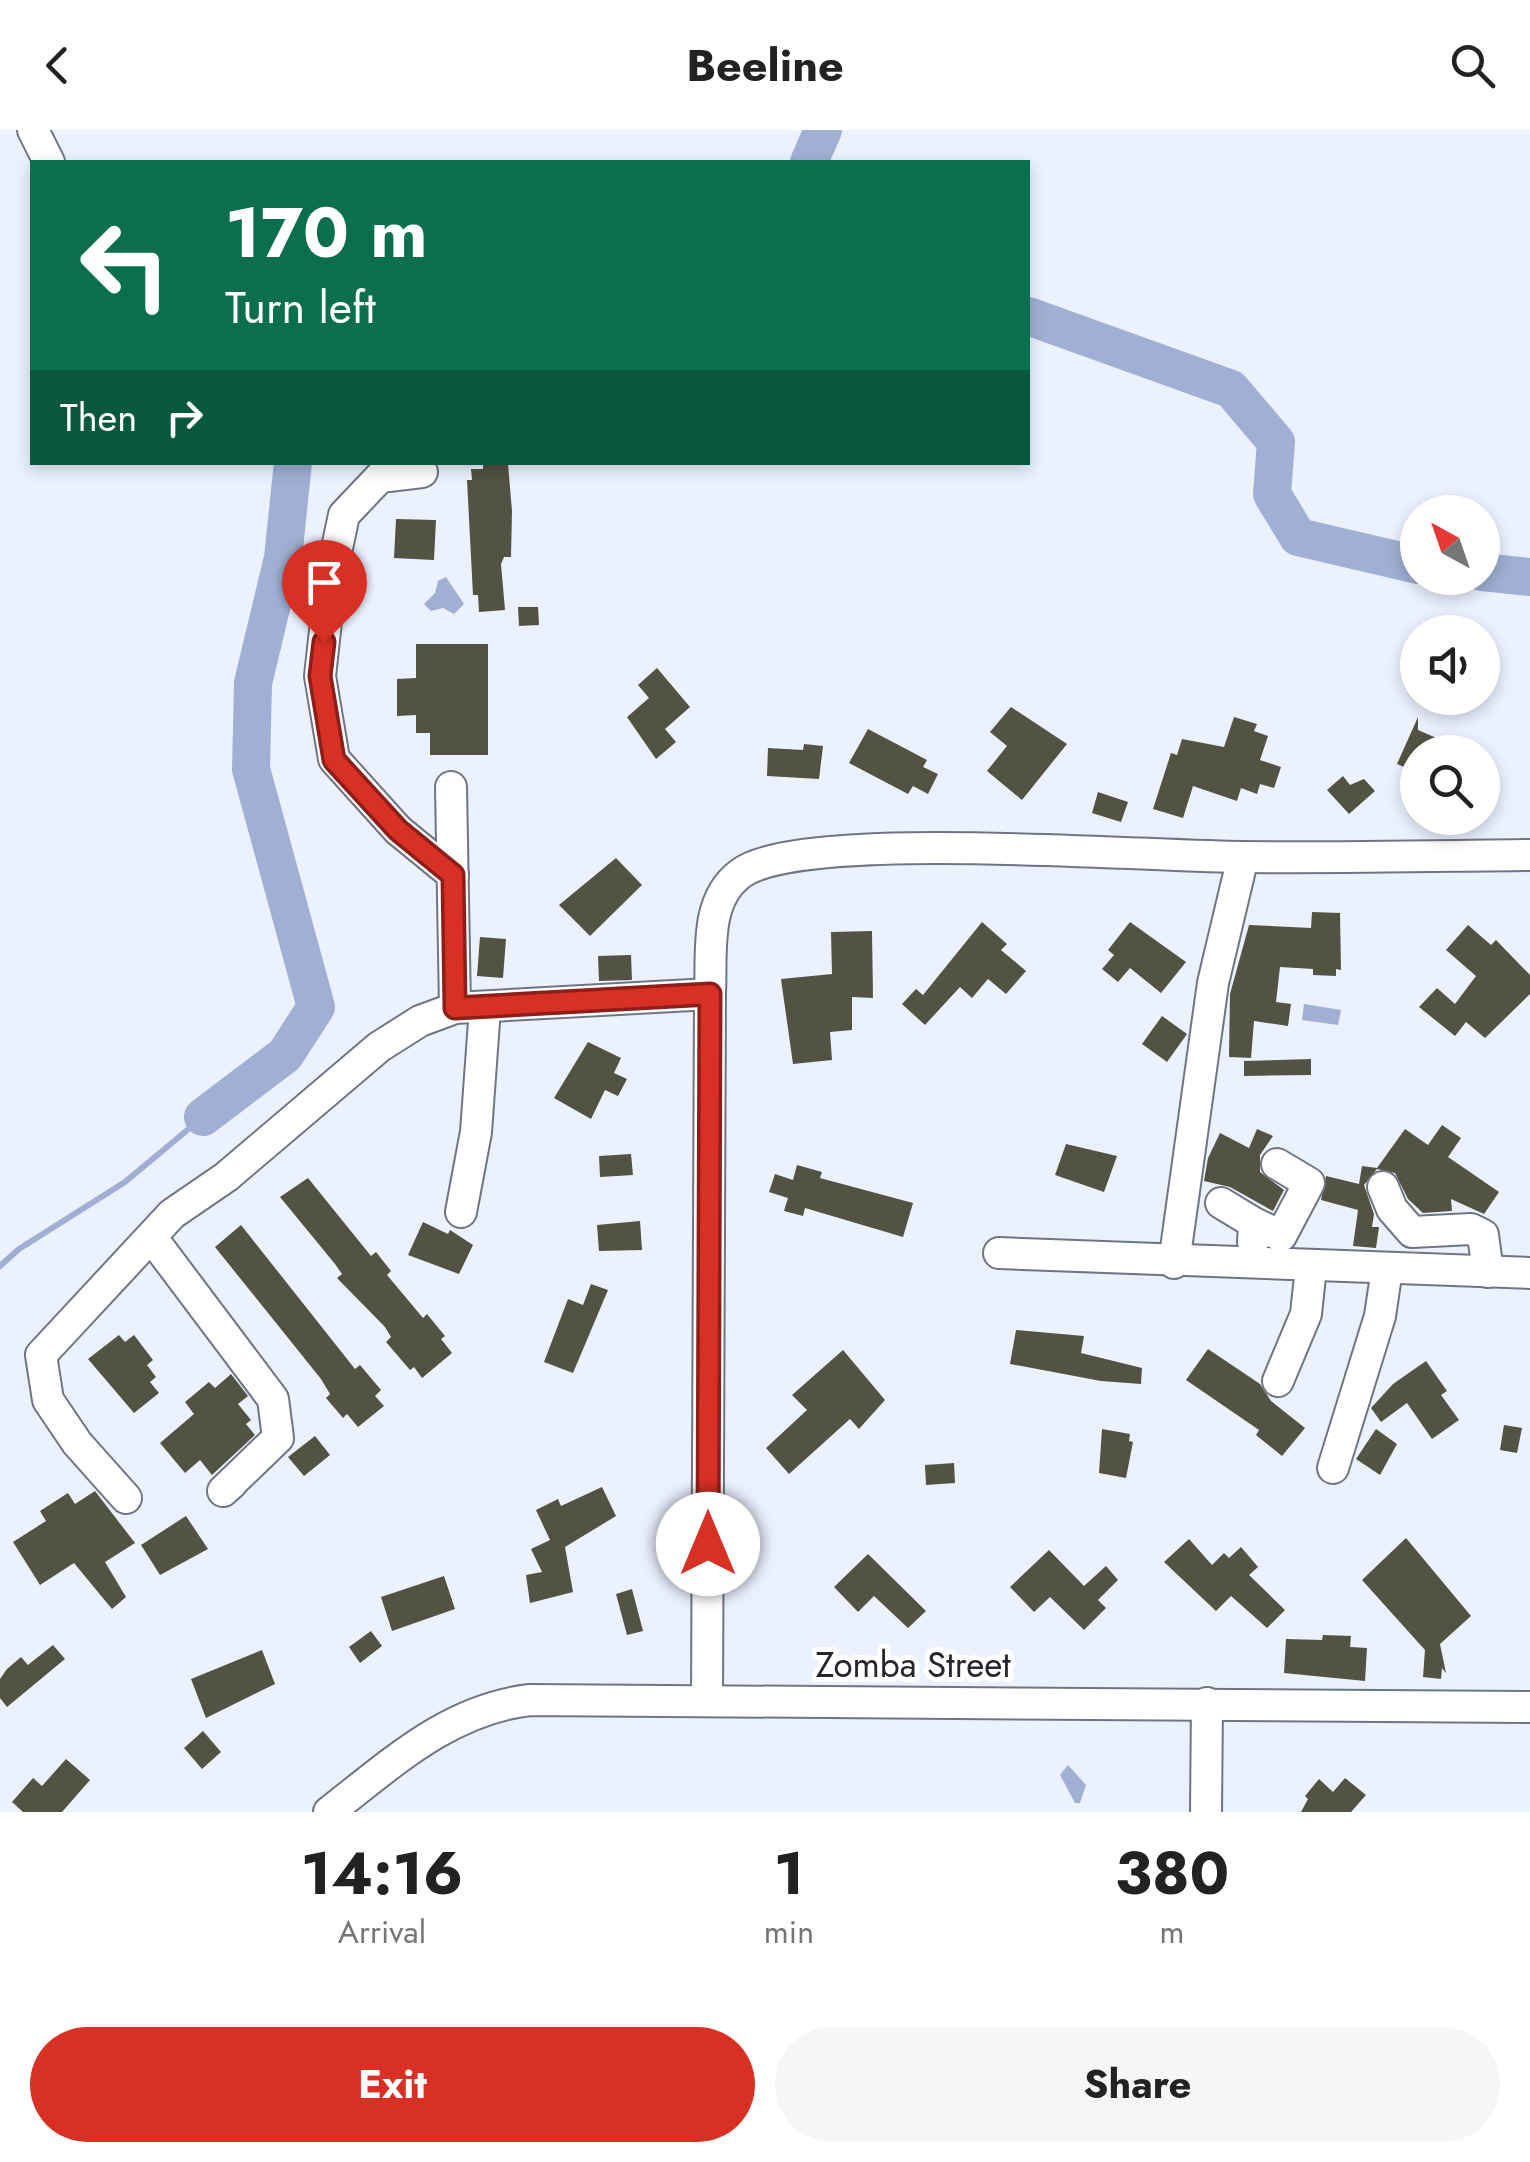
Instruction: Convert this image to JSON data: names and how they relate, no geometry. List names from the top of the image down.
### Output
{
  "streets": {
    "street": ["Zomba Street"]
  },
  "north": "top left",
  "page": {
    "header": "Beeline",
    "turn": ["170 m", "Turn left"],
    "then": "Then",
    "eta": [
      "14:16",
      "Arrival",
      "1",
      "min",
      "380",
      "m"
    ],
    "buttons": ["Exit", "Share"]
  }
}
